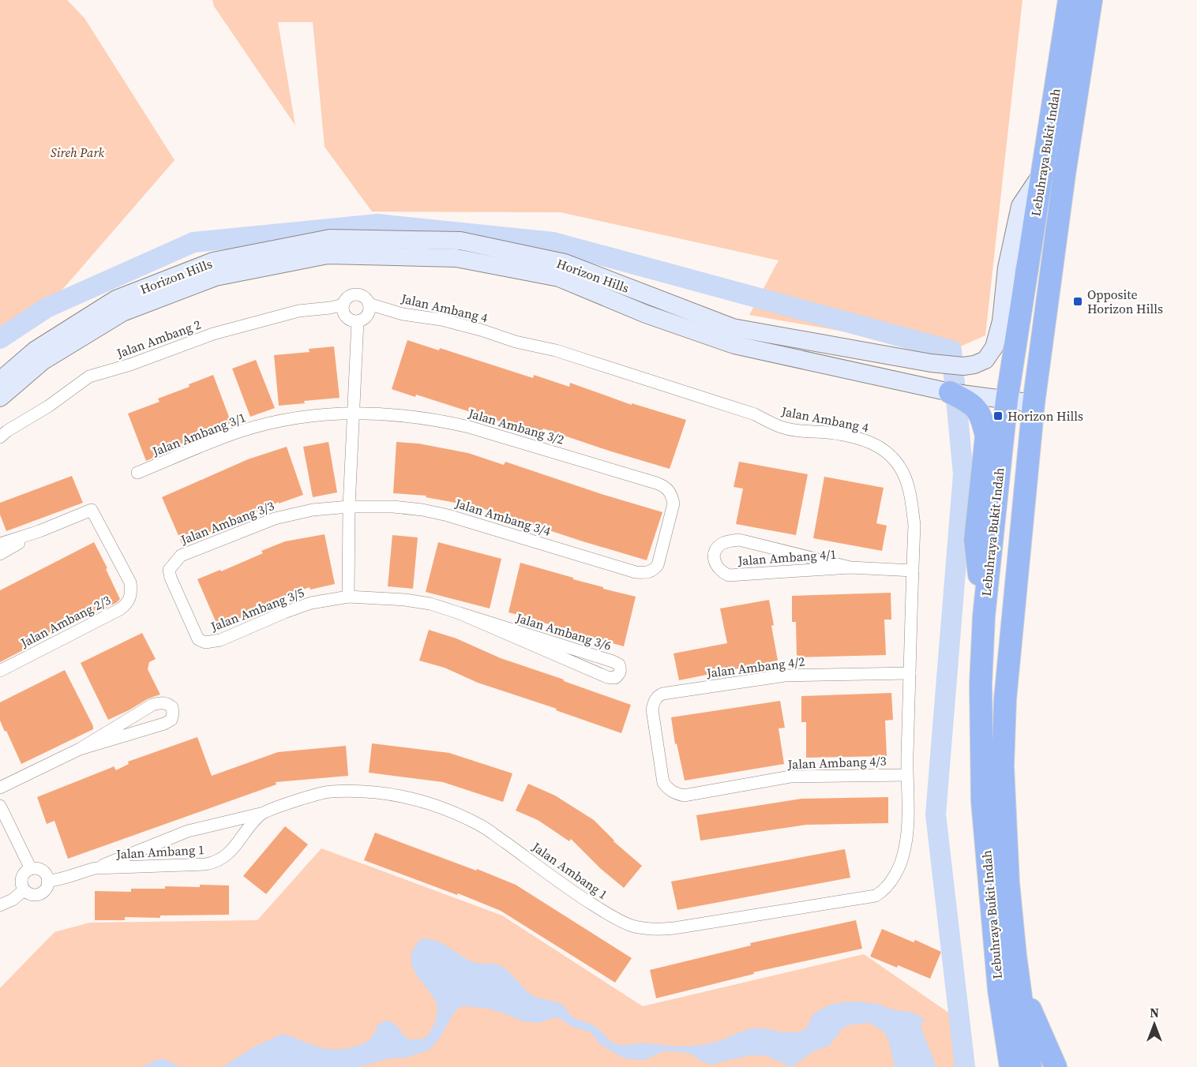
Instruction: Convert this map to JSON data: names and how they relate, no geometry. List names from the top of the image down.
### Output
{
  "streets": {
    "highway": ["Lebuhraya Bukit Indah"],
    "street": [
      "Horizon Hills",
      "Jalan Ambang 4",
      "Jalan Ambang 2",
      "Jalan Ambang 3/2",
      "Jalan Ambang 3/1",
      "Jalan Ambang 3/4",
      "Jalan Ambang 3/3",
      "Jalan Ambang 4/1",
      "Jalan Ambang 3/5",
      "Jalan Ambang 2/3",
      "Jalan Ambang 3/6",
      "Jalan Ambang 4/2",
      "Jalan Ambang 4/3",
      "Jalan Ambang 1"
    ]
  },
  "crossings": [
    ["Lebuhraya Bukit Indah", "Horizon Hills"],
    ["Jalan Ambang 4", "Jalan Ambang 2"],
    ["Jalan Ambang 4", "Jalan Ambang 4/1"],
    ["Jalan Ambang 4", "Jalan Ambang 4/2"],
    ["Jalan Ambang 4", "Jalan Ambang 4/3"],
    ["Jalan Ambang 4", "Jalan Ambang 1"],
    ["Jalan Ambang 3/2", "Jalan Ambang 3/1"],
    ["Jalan Ambang 3/2", "Jalan Ambang 3/4"],
    ["Jalan Ambang 3/4", "Jalan Ambang 3/3"],
    ["Jalan Ambang 3/3", "Jalan Ambang 3/5"],
    ["Jalan Ambang 3/5", "Jalan Ambang 3/6"],
    ["Jalan Ambang 4/2", "Jalan Ambang 4/3"]
  ],
  "parks": ["Sireh Park"],
  "places": {
    "transit": ["Opposite Horizon Hills", "Horizon Hills"]
  },
  "north": "top"
}
